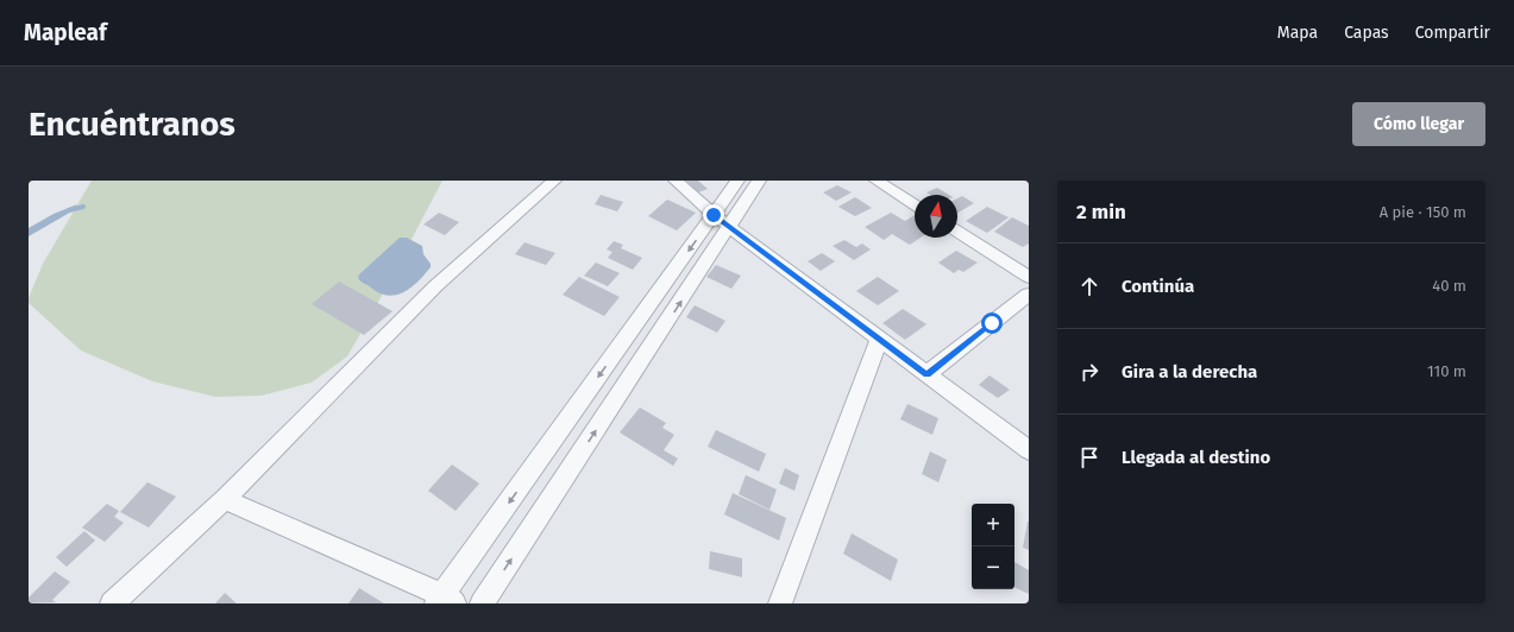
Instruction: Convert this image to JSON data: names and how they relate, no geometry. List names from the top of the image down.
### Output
{
  "north": "top",
  "page": {
    "header": "Mapleaf",
    "nav": ["Mapa", "Capas", "Compartir"],
    "buttons": "Cómo llegar",
    "title": "Encuéntranos",
    "heading": ["2 min", "A pie · 150 m"],
    "list": [
      ["Continúa", "40 m"],
      ["Gira a la derecha", "110 m"],
      "Llegada al destino"
    ],
    "map_buttons": ["+", "−"]
  }
}
